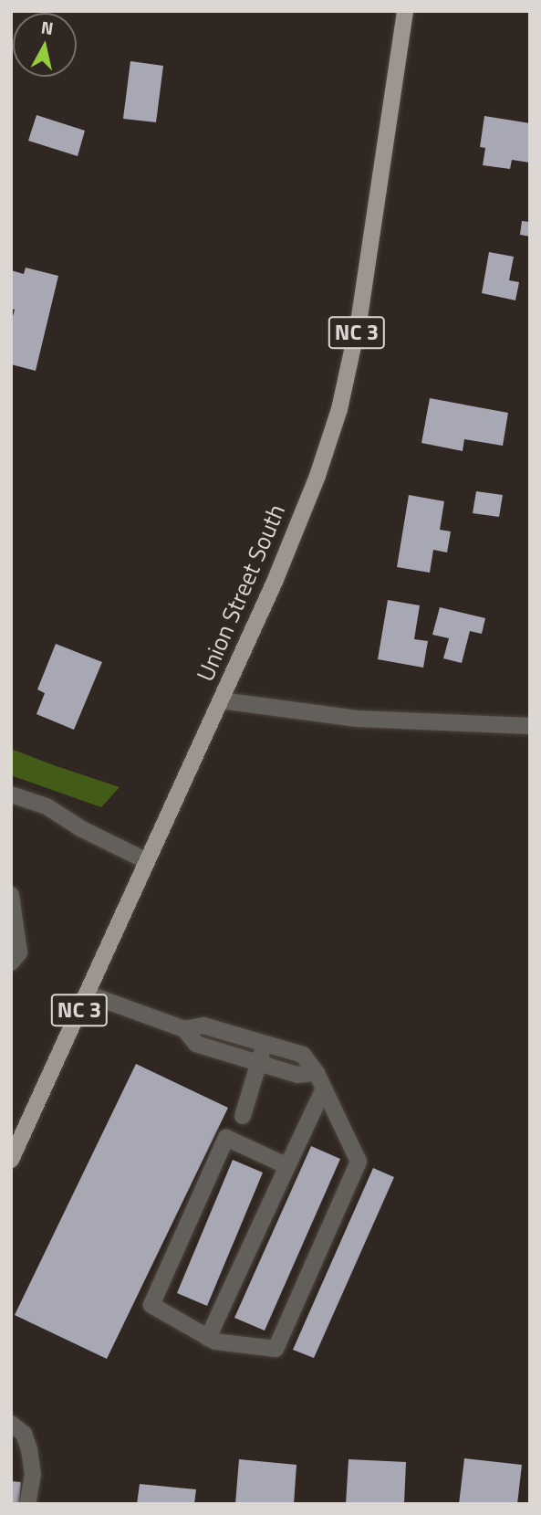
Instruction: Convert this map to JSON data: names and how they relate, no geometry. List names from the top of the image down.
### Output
{
  "streets": {
    "main road": ["NC 3", "Union Street South"]
  },
  "north": "top"
}
